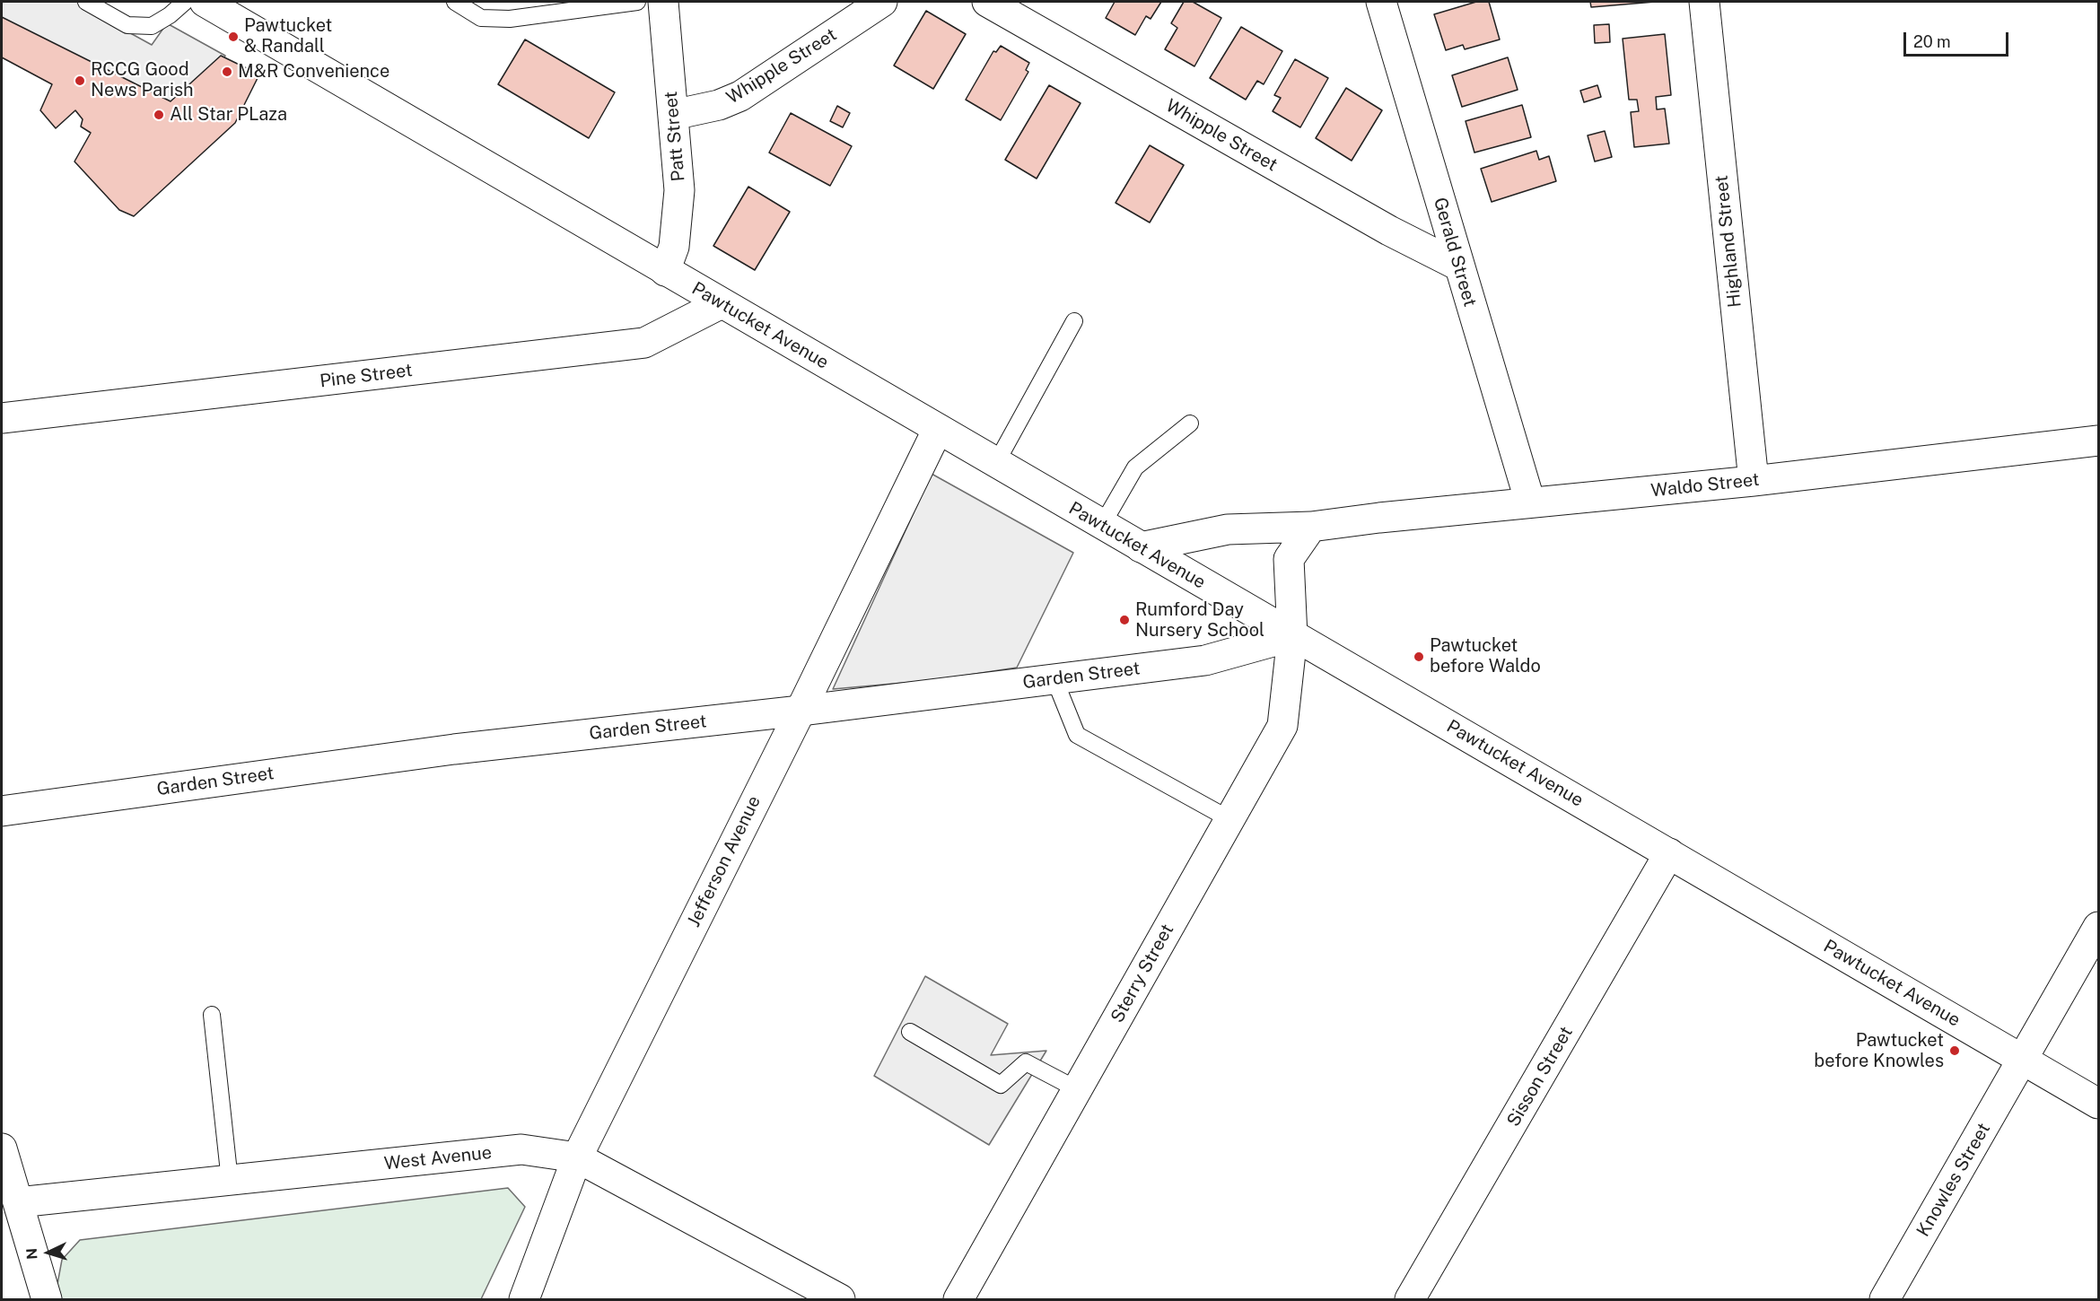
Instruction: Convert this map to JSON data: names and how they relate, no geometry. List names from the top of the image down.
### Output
{
  "streets": {
    "street": [
      "Whipple Street",
      "Patt Street",
      "Highland Street",
      "Gerald Street",
      "Pawtucket Avenue",
      "Pine Street",
      "Waldo Street",
      "Garden Street",
      "Jefferson Avenue",
      "Sterry Street",
      "Sisson Street",
      "West Avenue",
      "Knowles Street"
    ]
  },
  "crossings": [
    ["Whipple Street", "Patt Street"],
    ["Whipple Street", "Gerald Street"],
    ["Patt Street", "Pawtucket Avenue"],
    ["Highland Street", "Waldo Street"],
    ["Gerald Street", "Waldo Street"],
    ["Pawtucket Avenue", "Pine Street"],
    ["Pawtucket Avenue", "Waldo Street"],
    ["Pawtucket Avenue", "Garden Street"],
    ["Pawtucket Avenue", "Jefferson Avenue"],
    ["Pawtucket Avenue", "Sterry Street"],
    ["Pawtucket Avenue", "Sisson Street"],
    ["Pawtucket Avenue", "Knowles Street"],
    ["Garden Street", "Jefferson Avenue"],
    ["Garden Street", "Sterry Street"],
    ["Jefferson Avenue", "West Avenue"]
  ],
  "places": [
    "Pawtucket & Randall",
    "M&R Convenience",
    "RCCG Good News Parish",
    "All Star PLaza",
    "Rumford Day Nursery School",
    "Pawtucket before Waldo",
    "Pawtucket before Knowles"
  ],
  "scale_bar": "20 m",
  "north": "left"
}
